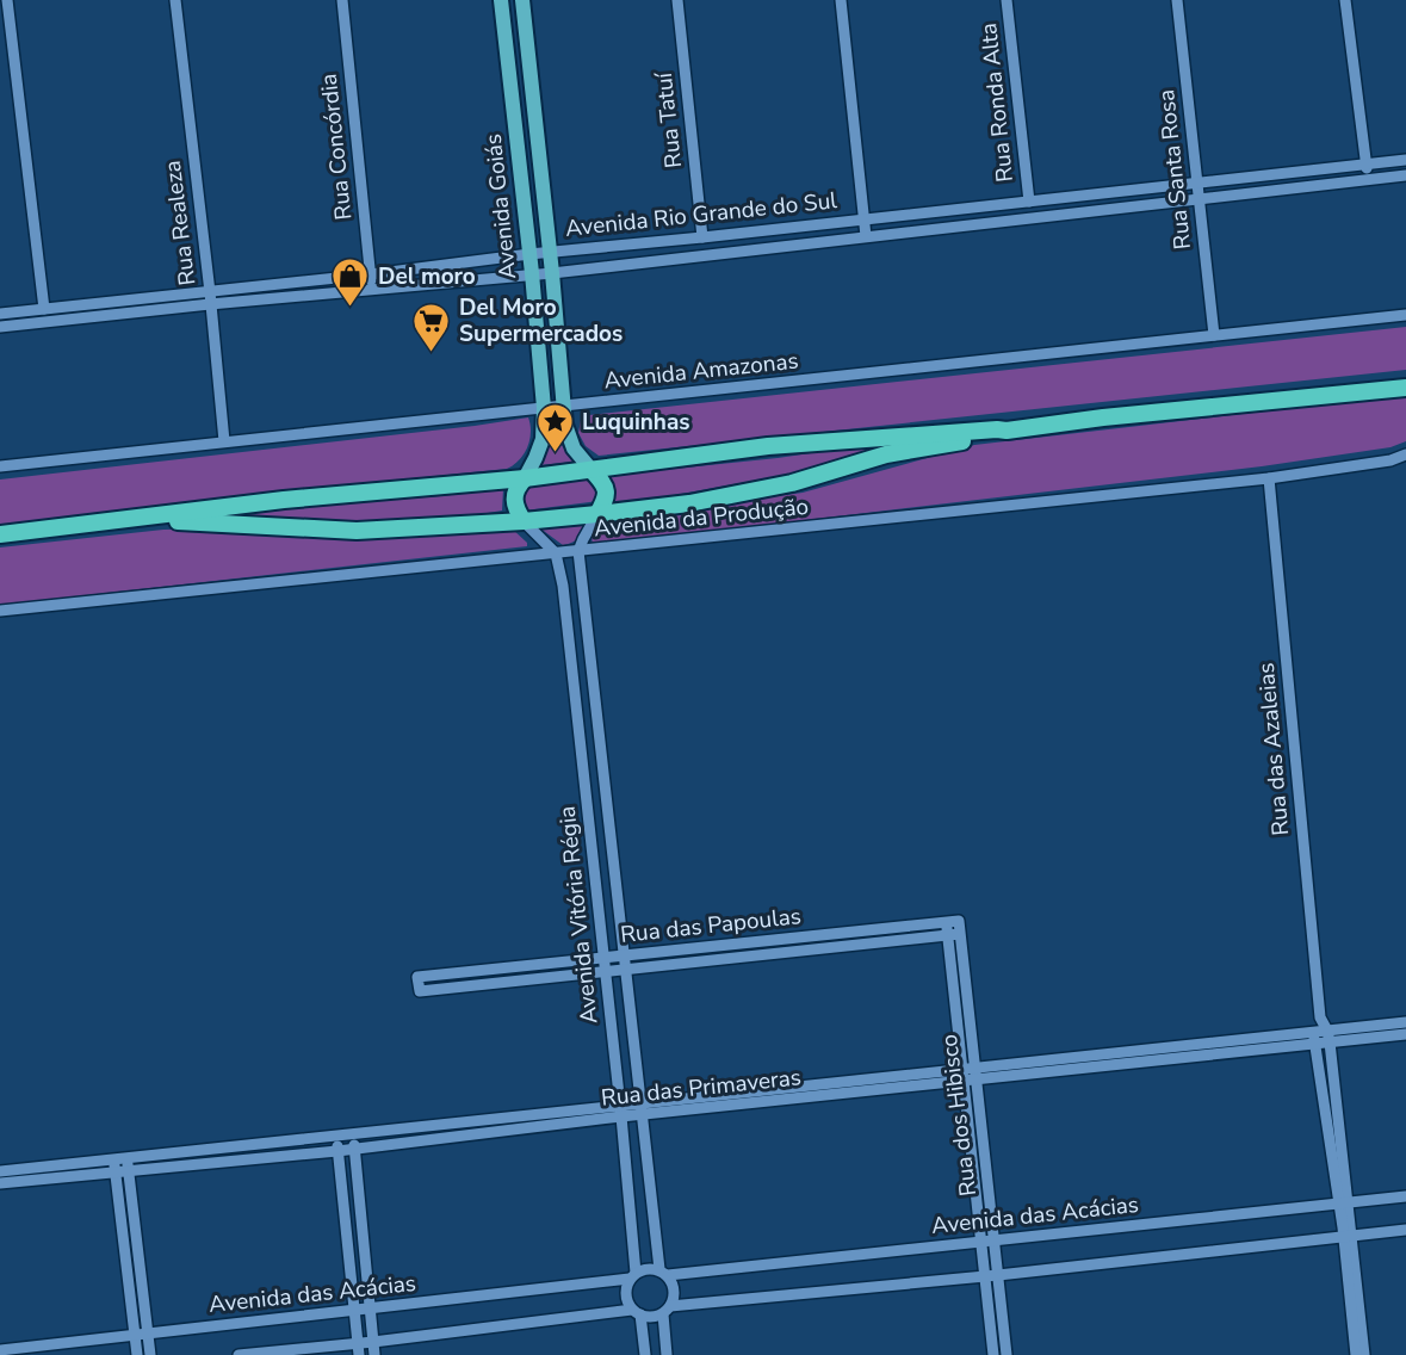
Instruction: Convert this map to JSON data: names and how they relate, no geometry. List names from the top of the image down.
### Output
{
  "streets": {
    "main road": ["Avenida Goiás"],
    "street": [
      "Rua Ronda Alta",
      "Rua Tatuí",
      "Rua Concórdia",
      "Rua Santa Rosa",
      "Avenida Rio Grande do Sul",
      "Rua Realeza",
      "Avenida Amazonas",
      "Avenida da Produção",
      "Rua das Azaleias",
      "Avenida Vitória Régia",
      "Rua das Papoulas",
      "Rua das Primaveras",
      "Rua dos Hibisco",
      "Avenida das Acácias"
    ]
  },
  "crossings": [
    ["Rua Ronda Alta", "Avenida Rio Grande do Sul"],
    ["Rua Tatuí", "Avenida Rio Grande do Sul"],
    ["Rua Concórdia", "Avenida Rio Grande do Sul"],
    ["Rua Santa Rosa", "Avenida Rio Grande do Sul"],
    ["Rua Santa Rosa", "Avenida Amazonas"],
    ["Avenida Goiás", "Avenida Rio Grande do Sul"],
    ["Avenida Goiás", "Avenida Amazonas"],
    ["Avenida Rio Grande do Sul", "Rua Realeza"],
    ["Rua Realeza", "Avenida Amazonas"],
    ["Avenida da Produção", "Rua das Azaleias"],
    ["Avenida da Produção", "Avenida Vitória Régia"],
    ["Rua das Azaleias", "Rua das Primaveras"],
    ["Rua das Azaleias", "Avenida das Acácias"],
    ["Avenida Vitória Régia", "Rua das Papoulas"],
    ["Avenida Vitória Régia", "Rua das Primaveras"],
    ["Avenida Vitória Régia", "Avenida das Acácias"],
    ["Rua das Papoulas", "Rua dos Hibisco"],
    ["Rua das Primaveras", "Rua dos Hibisco"],
    ["Rua dos Hibisco", "Avenida das Acácias"]
  ],
  "places": {
    "shop": ["Del moro"],
    "supermarket": ["Del Moro Supermercados"],
    "place": ["Luquinhas"]
  }
}
